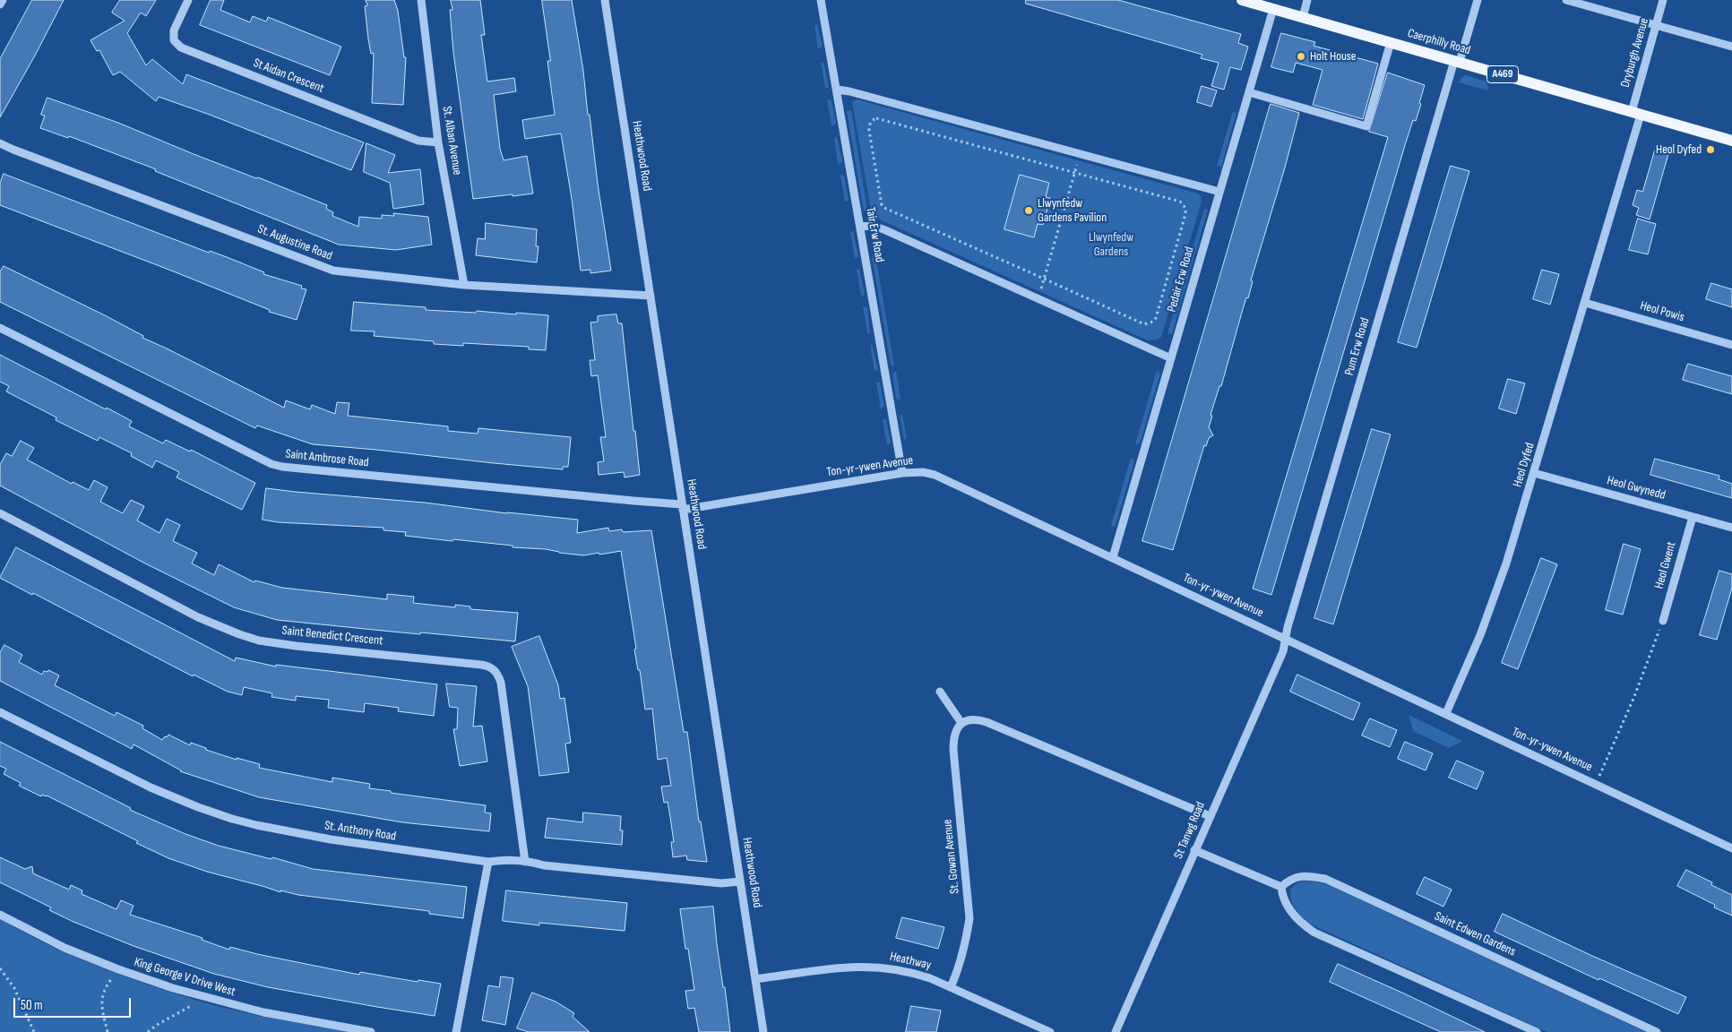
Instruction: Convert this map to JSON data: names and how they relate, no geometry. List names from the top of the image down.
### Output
{
  "streets": {
    "main road": ["Caerphilly Road", "A469"],
    "street": [
      "Dryburgh Avenue",
      "St Aidan Crescent",
      "St. Alban Avenue",
      "Heathwood Road",
      "Tair Erw Road",
      "St. Augustine Road",
      "Pedair Erw Road",
      "Heol Powis",
      "Pum Erw Road",
      "Saint Ambrose Road",
      "Heol Dyfed",
      "Ton-yr-ywen Avenue",
      "Heol Gwynedd",
      "Heol Gwent",
      "Saint Benedict Crescent",
      "St Tanwg Road",
      "St. Anthony Road",
      "St. Gowan Avenue",
      "Saint Edwen Gardens",
      "Heathway",
      "King George V Drive West"
    ]
  },
  "crossings": [
    ["Caerphilly Road", "Dryburgh Avenue"],
    ["Caerphilly Road", "Pedair Erw Road"],
    ["Caerphilly Road", "Pum Erw Road"],
    ["Caerphilly Road", "Heol Dyfed"],
    ["Dryburgh Avenue", "Heol Dyfed"],
    ["St Aidan Crescent", "St. Alban Avenue"],
    ["St. Alban Avenue", "St. Augustine Road"],
    ["Heathwood Road", "St. Augustine Road"],
    ["Heathwood Road", "Saint Ambrose Road"],
    ["Heathwood Road", "Ton-yr-ywen Avenue"],
    ["Heathwood Road", "St. Anthony Road"],
    ["Heathwood Road", "Heathway"],
    ["Tair Erw Road", "Ton-yr-ywen Avenue"],
    ["Pedair Erw Road", "Ton-yr-ywen Avenue"],
    ["Heol Powis", "Heol Dyfed"],
    ["Pum Erw Road", "Ton-yr-ywen Avenue"],
    ["Pum Erw Road", "St Tanwg Road"],
    ["Saint Ambrose Road", "Ton-yr-ywen Avenue"],
    ["Heol Dyfed", "Ton-yr-ywen Avenue"],
    ["Heol Dyfed", "Heol Gwynedd"],
    ["Ton-yr-ywen Avenue", "St Tanwg Road"],
    ["Heol Gwynedd", "Heol Gwent"],
    ["Saint Benedict Crescent", "St. Anthony Road"],
    ["St. Gowan Avenue", "Heathway"]
  ],
  "parks": ["Llwynfedw Gardens"],
  "places": ["Holt House", "Heol Dyfed", "Llwynfedw Gardens Pavilion"],
  "scale_bar": "50 m"
}
